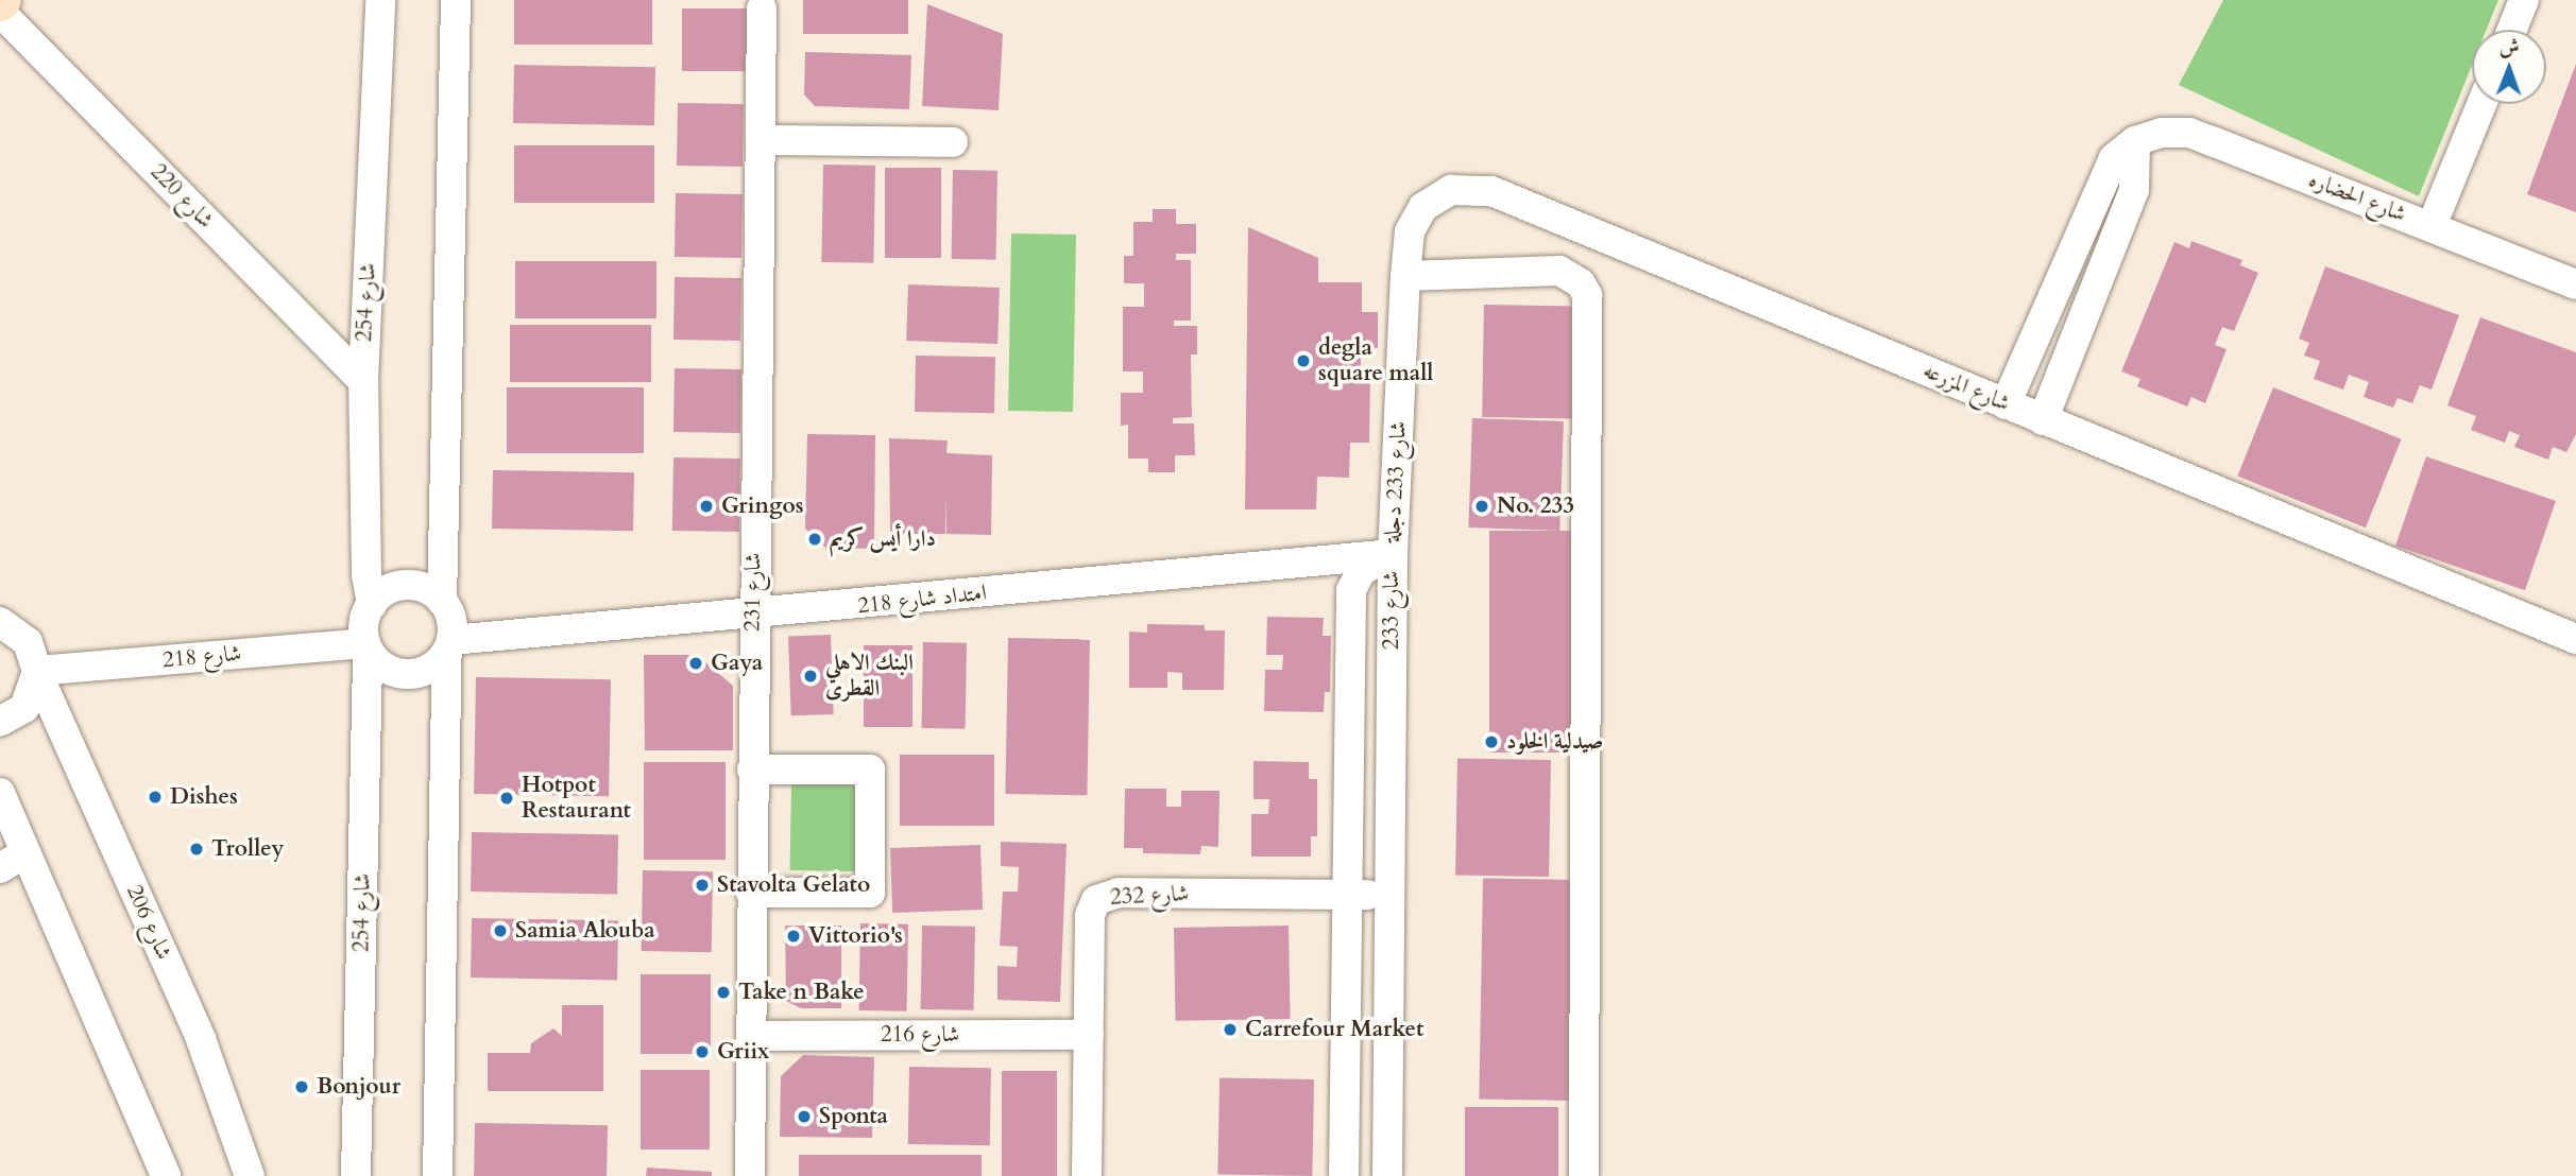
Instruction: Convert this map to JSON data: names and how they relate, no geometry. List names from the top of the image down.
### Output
{
  "streets": {
    "street": [
      "شارع 220",
      "شارع الحضاره",
      "شارع 254",
      "شارع المزرعه",
      "شارع 233 دجلة",
      "شارع 231",
      "امتداد شارع 218",
      "شارع 233",
      "شارع 218",
      "شارع 232",
      "شارع 206",
      "شارع 216"
    ]
  },
  "crossings": [
    ["شارع 220", "شارع 254"],
    ["شارع 254", "امتداد شارع 218"],
    ["شارع 254", "شارع 218"],
    ["شارع المزرعه", "شارع 233 دجلة"],
    ["شارع 233 دجلة", "امتداد شارع 218"],
    ["شارع 233 دجلة", "شارع 233"],
    ["شارع 231", "امتداد شارع 218"],
    ["شارع 231", "شارع 216"],
    ["امتداد شارع 218", "شارع 233"],
    ["امتداد شارع 218", "شارع 218"],
    ["شارع 233", "شارع 232"],
    ["شارع 218", "شارع 206"],
    ["شارع 232", "شارع 216"]
  ],
  "places": [
    "degla square mall",
    "Gringos",
    "No. 233",
    "دارا أيس كريم",
    "Gaya",
    "البنك الاهلي القطرى",
    "صيدلية الخلود",
    "Dishes",
    "Hotpot Restaurant",
    "Trolley",
    "Stavolta Gelato",
    "Samia Alouba",
    "Vittorio's",
    "Take n Bake",
    "Carrefour Market",
    "Griix",
    "Bonjour",
    "Sponta"
  ],
  "north": "top"
}
